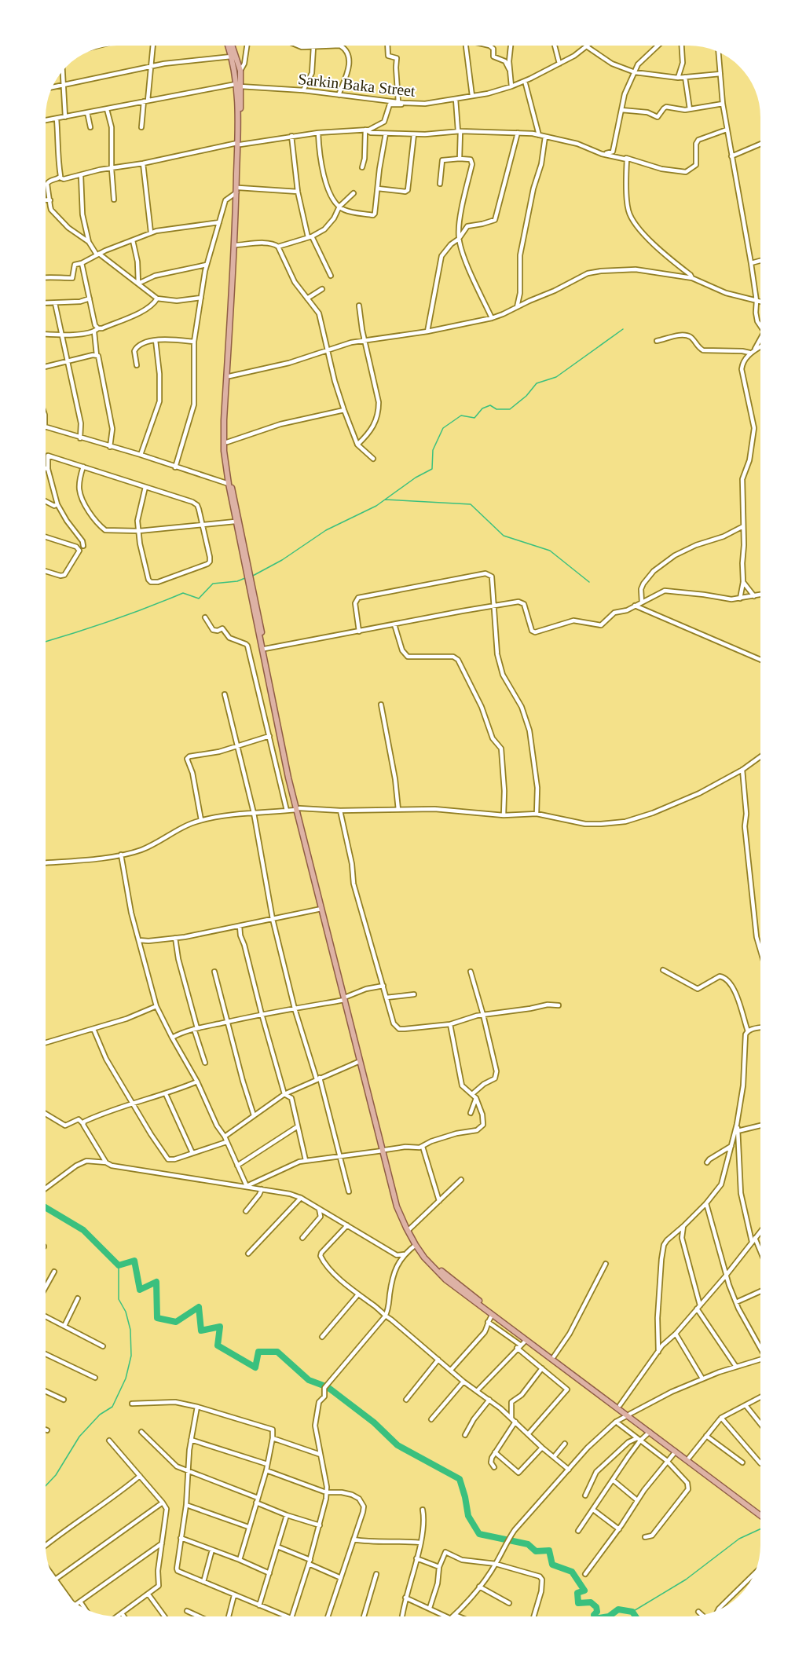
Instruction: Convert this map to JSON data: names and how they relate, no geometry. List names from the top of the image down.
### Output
{
  "streets": {
    "street": ["Sarkin Baka Street"]
  }
}
